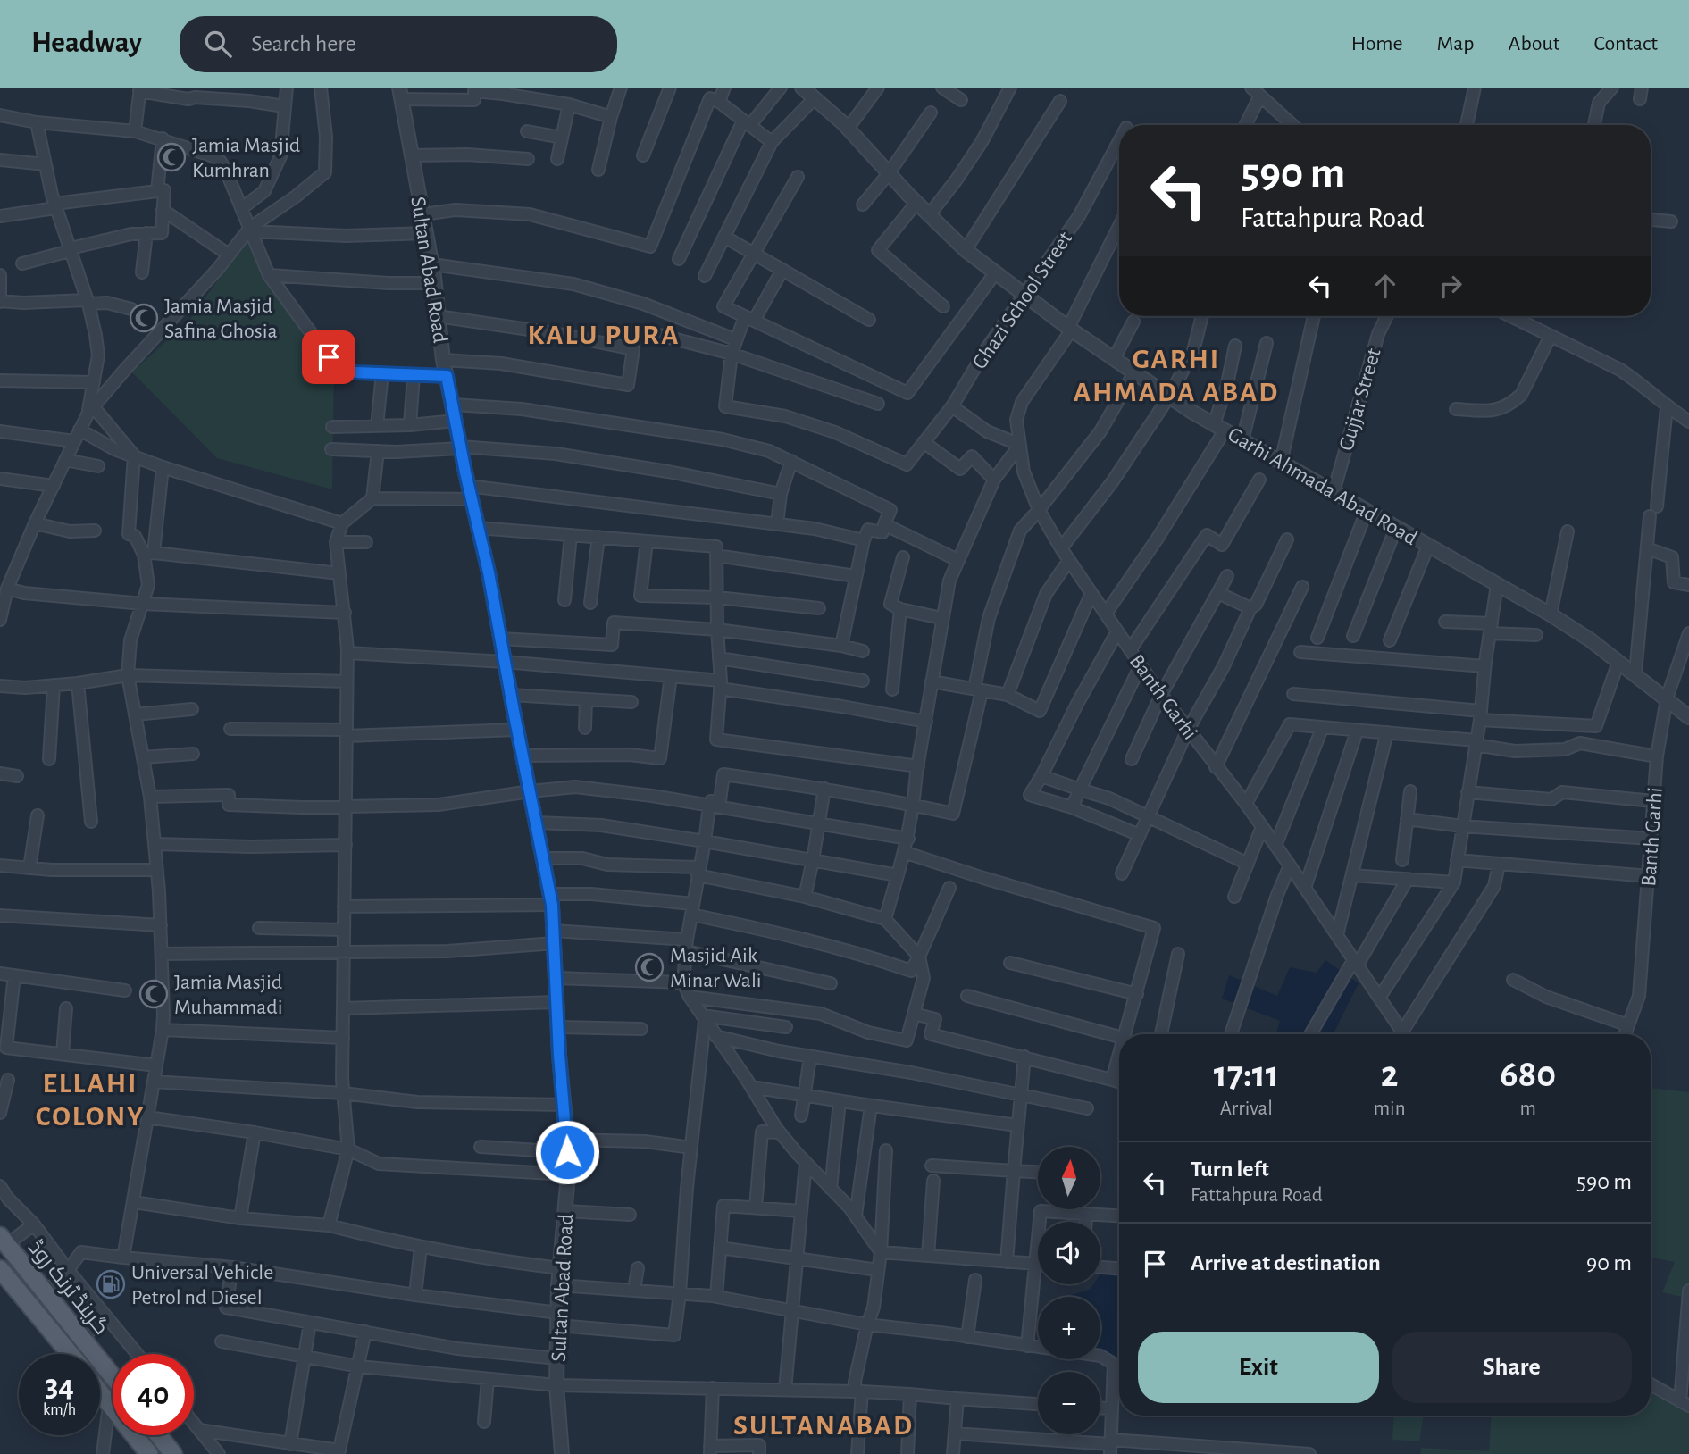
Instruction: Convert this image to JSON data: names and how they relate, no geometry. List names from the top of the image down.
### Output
{
  "streets": {
    "main road": ["گرینڈ ٹرنک روڈ"],
    "street": [
      "Sultan Abad Road",
      "Ghazi School Street",
      "Gujjar Street",
      "Garhi Ahmada Abad Road",
      "Banth Garhi"
    ]
  },
  "crossings": [
    ["Ghazi School Street", "Garhi Ahmada Abad Road"],
    ["Gujjar Street", "Garhi Ahmada Abad Road"],
    ["Garhi Ahmada Abad Road", "Banth Garhi"]
  ],
  "districts": [
    "KALU PURA",
    "GARHI AHMADA ABAD",
    "ELLAHI COLONY",
    "SULTANABAD"
  ],
  "places": {
    "mosque": [
      "Jamia Masjid Kumhran",
      "Jamia Masjid Safina Ghosia",
      "Masjid Aik Minar Wali",
      "Jamia Masjid Muhammadi"
    ],
    "fuel station": ["Universal Vehicle Petrol nd Diesel"]
  },
  "north": "top",
  "page": {
    "header": "Headway",
    "search": "Search here",
    "nav": [
      "Home",
      "Map",
      "About",
      "Contact"
    ],
    "turn": ["590 m", "Fattahpura Road"],
    "eta": [
      "17:11",
      "Arrival",
      "2",
      "min",
      "680",
      "m"
    ],
    "list": [
      {
        "name": "Turn left",
        "note": "Fattahpura Road",
        "value": "590 m"
      },
      {
        "name": "Arrive at destination",
        "value": "90 m"
      }
    ],
    "map_buttons": ["+", "−"],
    "buttons": ["Exit", "Share"],
    "speed": "34 km/h",
    "limit": "40"
  }
}
